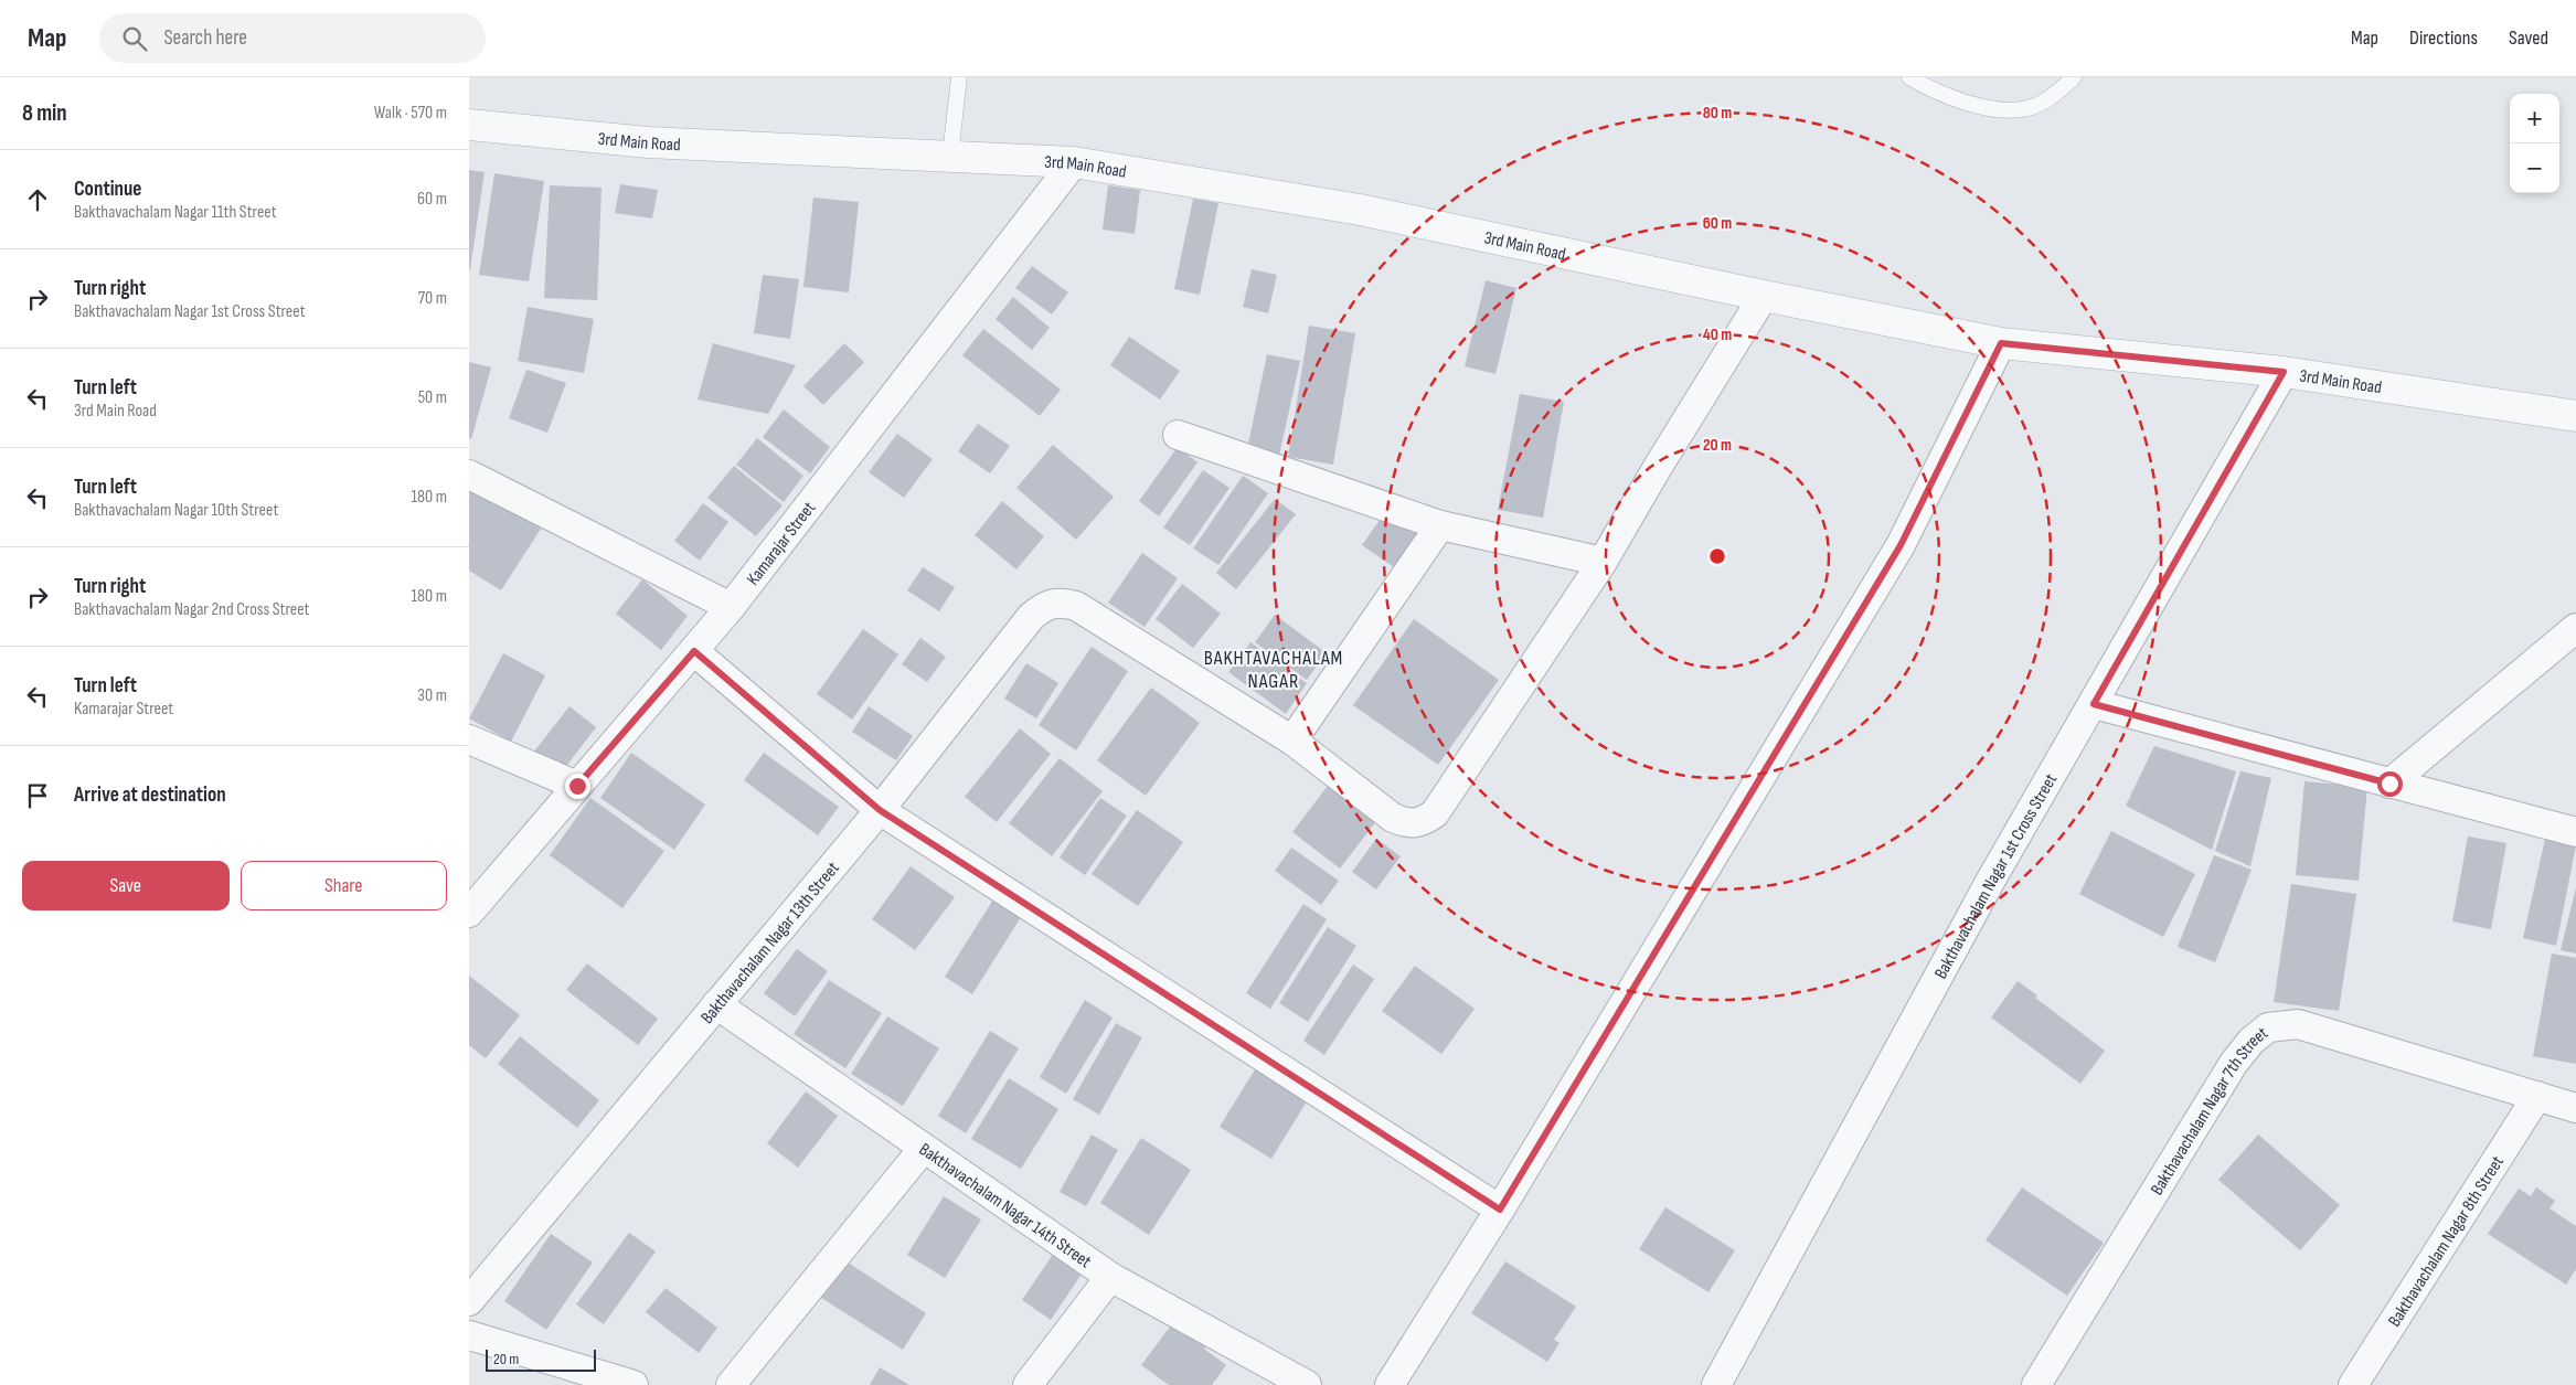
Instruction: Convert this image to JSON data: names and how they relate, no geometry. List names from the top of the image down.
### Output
{
  "streets": {
    "street": [
      "3rd Main Road",
      "Kamarajar Street",
      "Bakthavachalam Nagar 1st Cross Street",
      "Bakthavachalam Nagar 13th Street",
      "Bakthavachalam Nagar 7th Street",
      "Bakthavachalam Nagar 14th Street",
      "Bakthavachalam Nagar 8th Street"
    ]
  },
  "crossings": [
    ["3rd Main Road", "Kamarajar Street"],
    ["3rd Main Road", "Bakthavachalam Nagar 1st Cross Street"],
    ["Bakthavachalam Nagar 13th Street", "Bakthavachalam Nagar 14th Street"],
    ["Bakthavachalam Nagar 7th Street", "Bakthavachalam Nagar 8th Street"]
  ],
  "districts": ["BAKHTAVACHALAM NAGAR"],
  "scale_bar": "20 m",
  "page": {
    "header": "Map",
    "search": "Search here",
    "nav": ["Map", "Directions", "Saved"],
    "heading": ["8 min", "Walk · 570 m"],
    "map_buttons": ["+", "−"],
    "list": [
      ["Continue", "Bakthavachalam Nagar 11th Street", "60 m"],
      ["Turn right", "Bakthavachalam Nagar 1st Cross Street", "70 m"],
      ["Turn left", "3rd Main Road", "50 m"],
      ["Turn left", "Bakthavachalam Nagar 10th Street", "180 m"],
      ["Turn right", "Bakthavachalam Nagar 2nd Cross Street", "180 m"],
      ["Turn left", "Kamarajar Street", "30 m"],
      "Arrive at destination"
    ],
    "buttons": ["Save", "Share"],
    "scale": "20 m"
  },
  "rings": [
    "80 m",
    "60 m",
    "40 m",
    "20 m"
  ]
}
